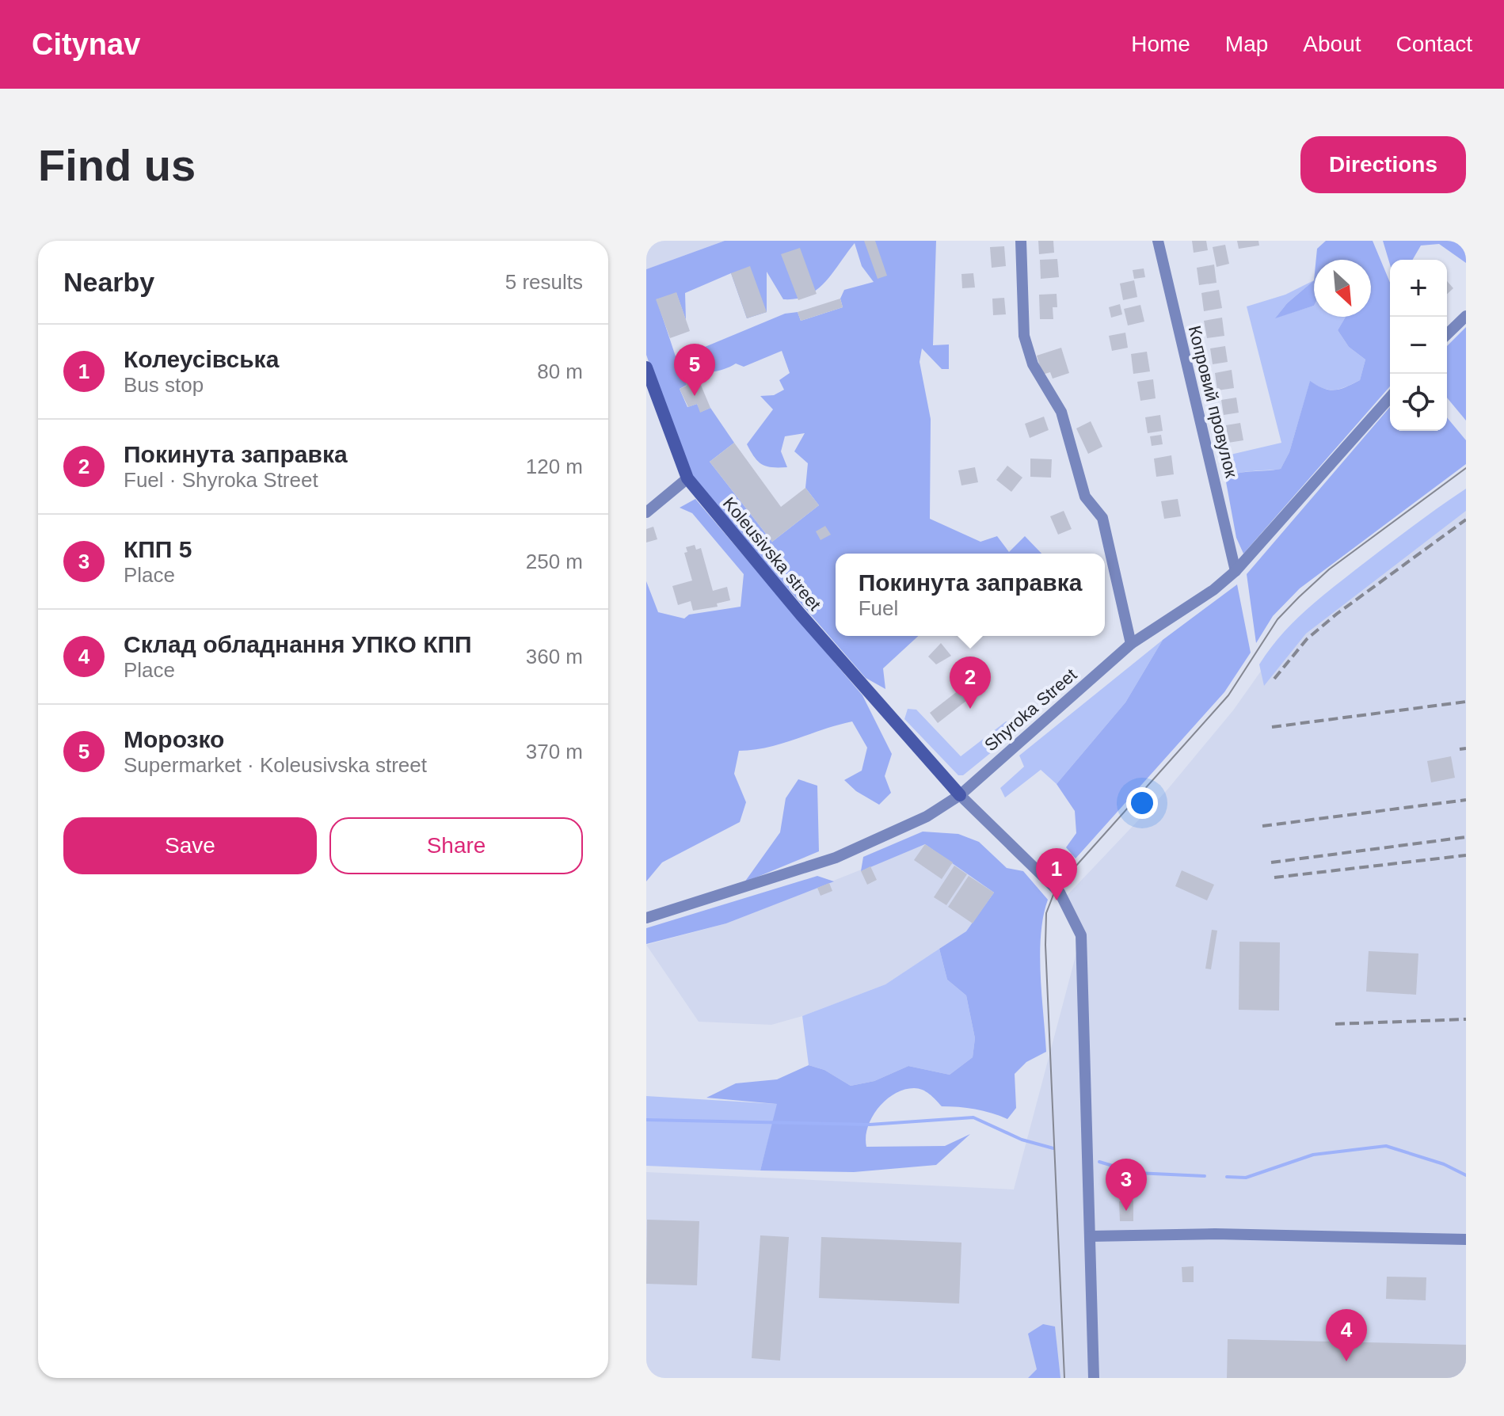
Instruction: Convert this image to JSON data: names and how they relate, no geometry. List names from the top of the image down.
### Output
{
  "streets": {
    "street": ["Копровий провулок", "Koleusivska street", "Shyroka Street"]
  },
  "crossings": [
    ["Копровий провулок", "Shyroka Street"],
    ["Koleusivska street", "Shyroka Street"]
  ],
  "north": "bottom right",
  "page": {
    "header": "Citynav",
    "nav": [
      "Home",
      "Map",
      "About",
      "Contact"
    ],
    "buttons": [
      "Directions",
      ["Save", "Share"]
    ],
    "title": "Find us",
    "heading": ["Nearby", "5 results"],
    "map_buttons": ["+", "−"],
    "list": [
      {
        "mark": "1",
        "name": "Колеусівська",
        "note": "Bus stop",
        "value": "80 m"
      },
      {
        "mark": "2",
        "name": "Покинута заправка",
        "note": "Fuel · Shyroka Street",
        "value": "120 m"
      },
      {
        "mark": "3",
        "name": "КПП 5",
        "note": "Place",
        "value": "250 m"
      },
      {
        "mark": "4",
        "name": "Склад обладнання УПКО КПП",
        "note": "Place",
        "value": "360 m"
      },
      {
        "mark": "5",
        "name": "Морозко",
        "note": "Supermarket · Koleusivska street",
        "value": "370 m"
      }
    ],
    "pins": [
      "5",
      "2",
      "1",
      "3",
      "4"
    ],
    "popup": ["Покинута заправка", "Fuel"]
  }
}
